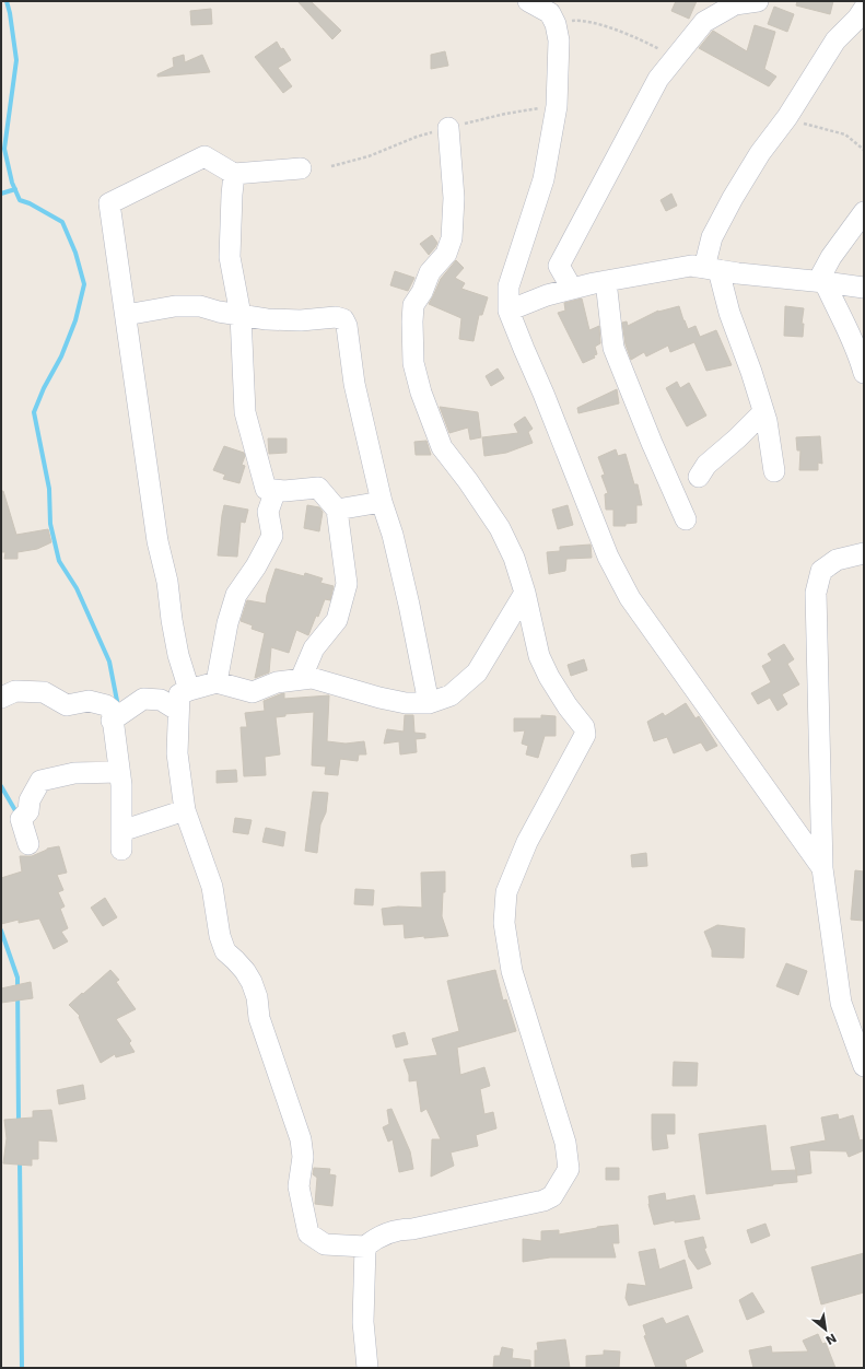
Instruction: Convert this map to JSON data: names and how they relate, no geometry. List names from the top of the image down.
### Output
{
  "north": "bottom right"
}
